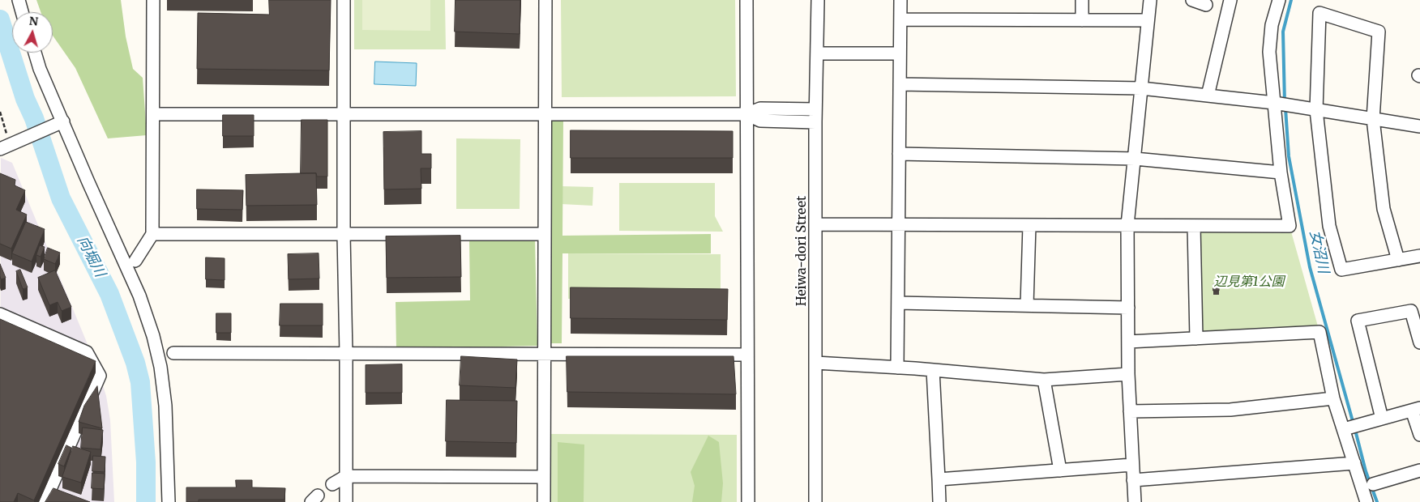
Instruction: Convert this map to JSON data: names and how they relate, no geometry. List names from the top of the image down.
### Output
{
  "streets": {
    "street": ["Heiwa-dori Street"]
  },
  "water": ["女沼川", "向堀川"],
  "parks": ["辺見第1公園"],
  "north": "top"
}
